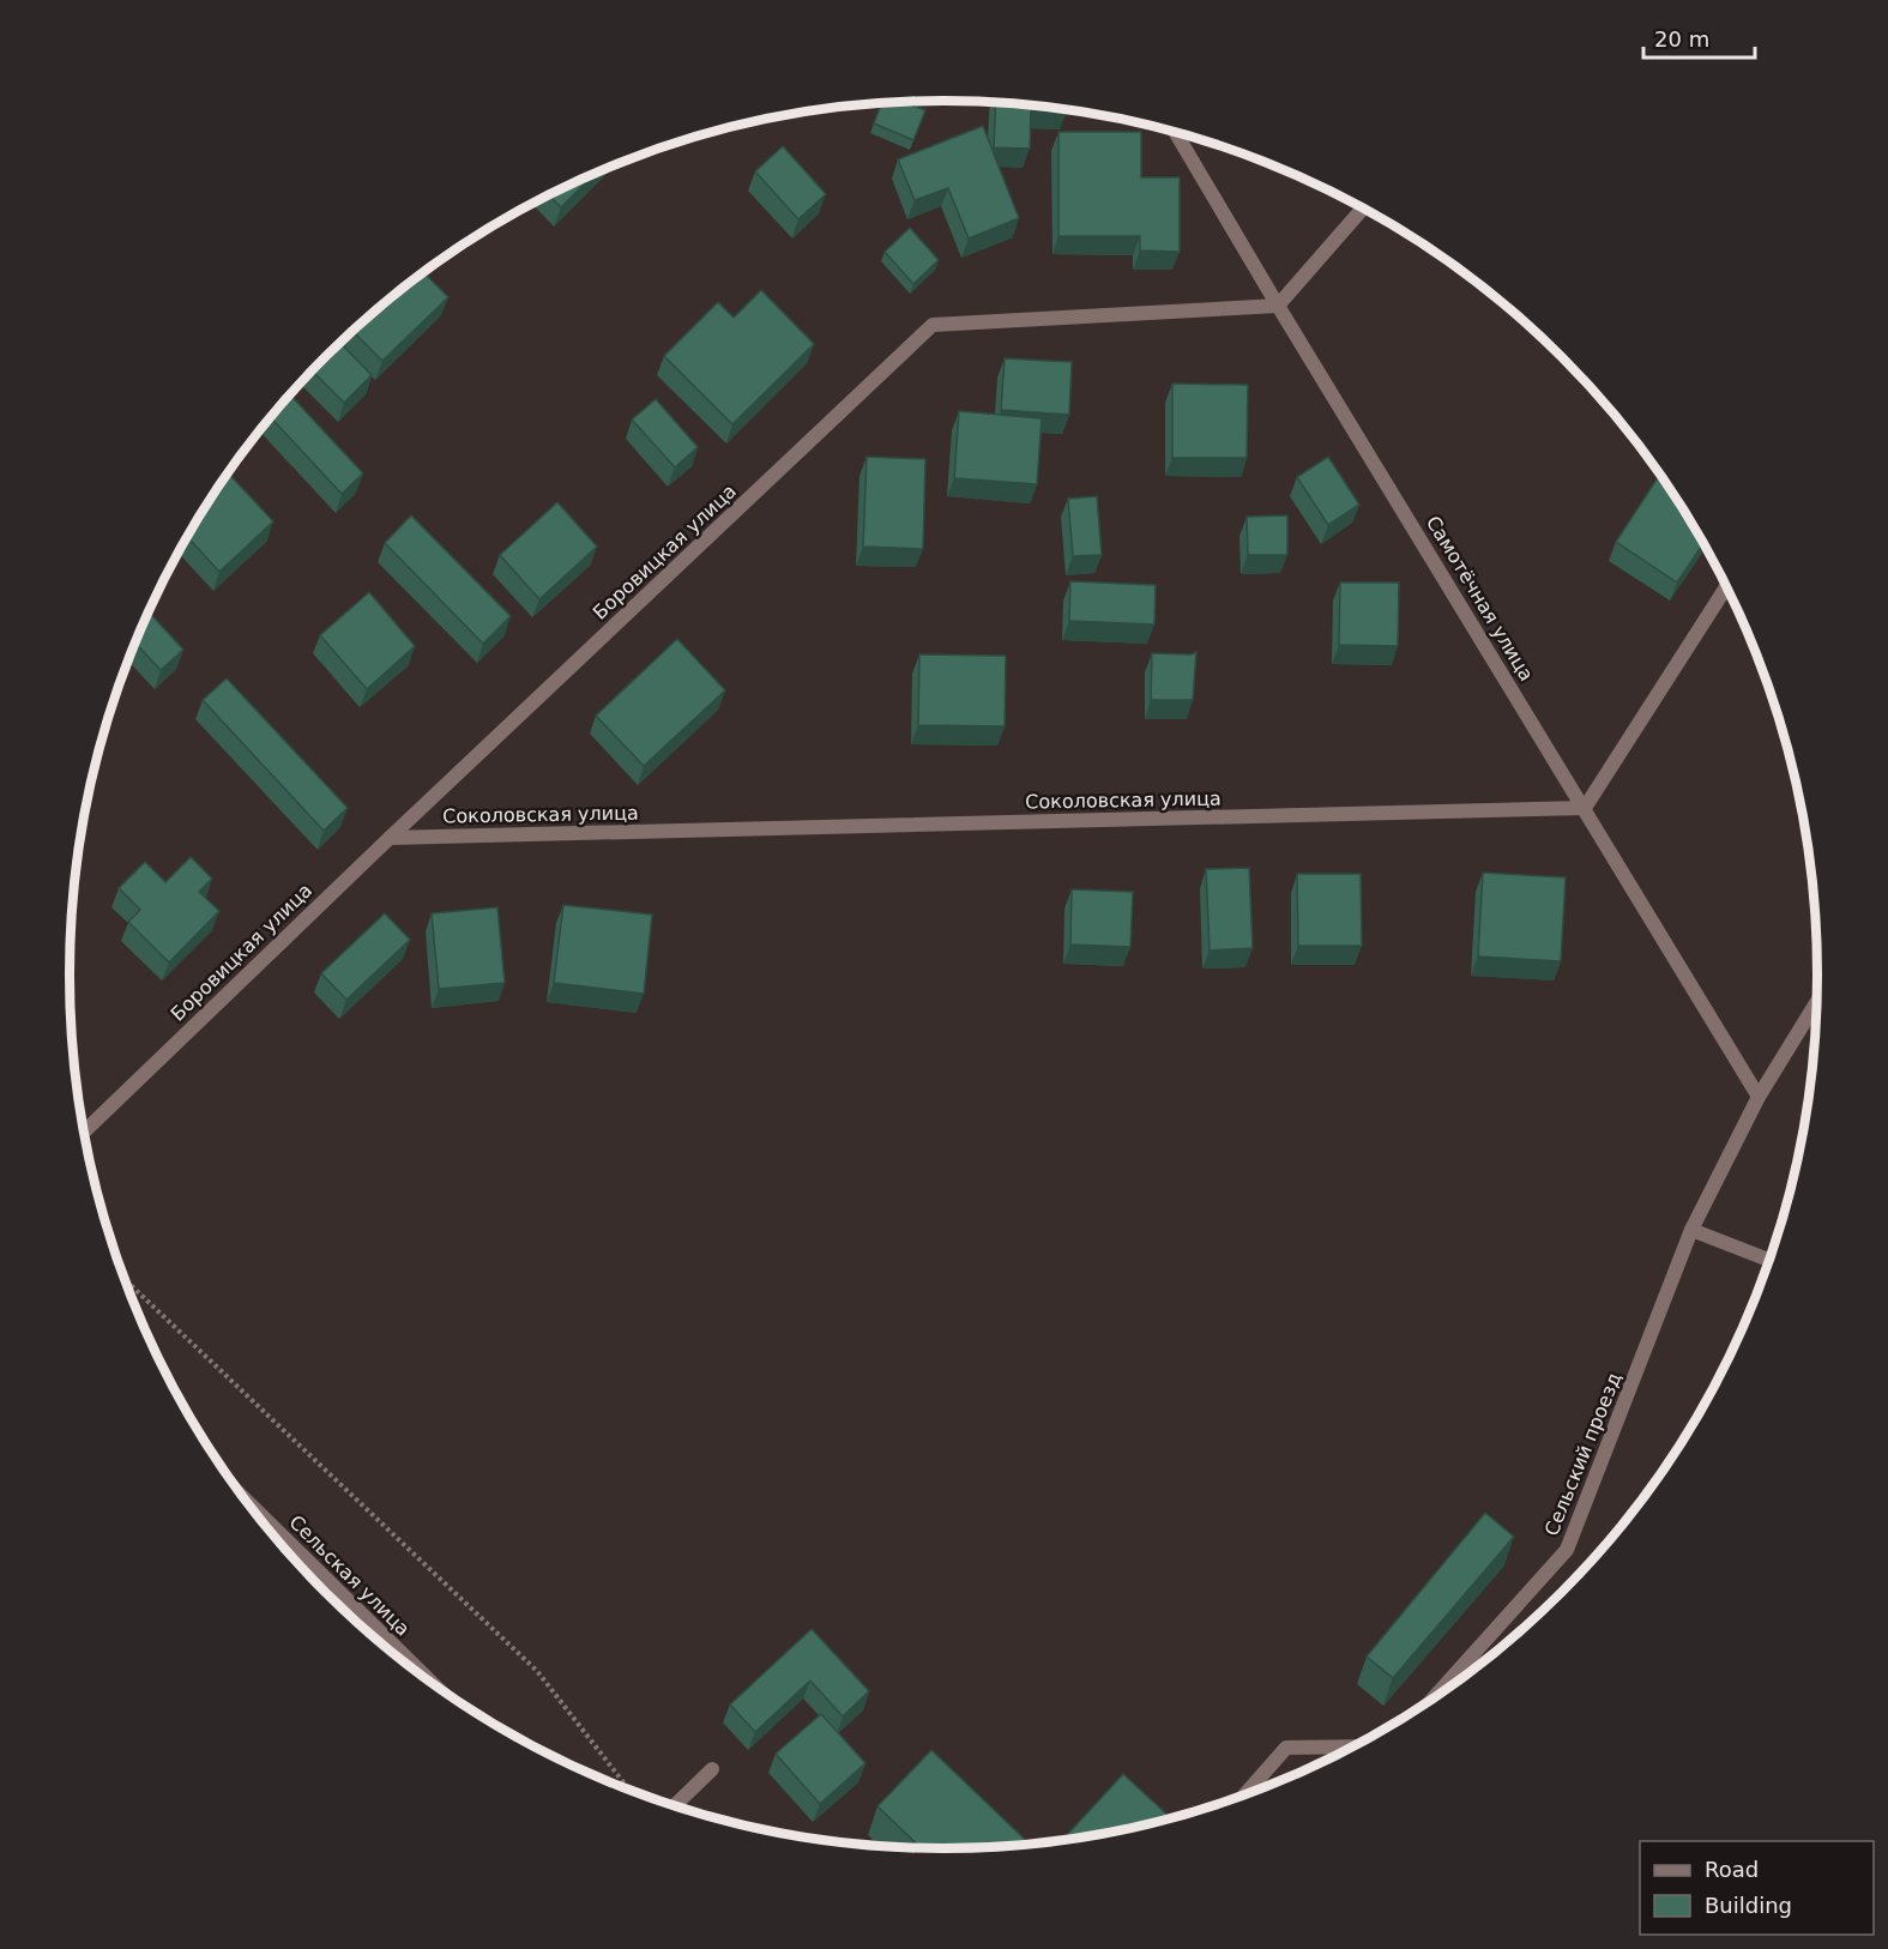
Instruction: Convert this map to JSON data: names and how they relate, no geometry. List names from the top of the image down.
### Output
{
  "streets": {
    "street": [
      "Боровицкая улица",
      "Самотёчная улица",
      "Соколовская улица",
      "Сельский проезд",
      "Сельская улица"
    ]
  },
  "crossings": [
    ["Боровицкая улица", "Самотёчная улица"],
    ["Боровицкая улица", "Соколовская улица"],
    ["Самотёчная улица", "Соколовская улица"],
    ["Самотёчная улица", "Сельский проезд"]
  ],
  "legend": ["Road", "Building"],
  "scale_bar": "20 m"
}
